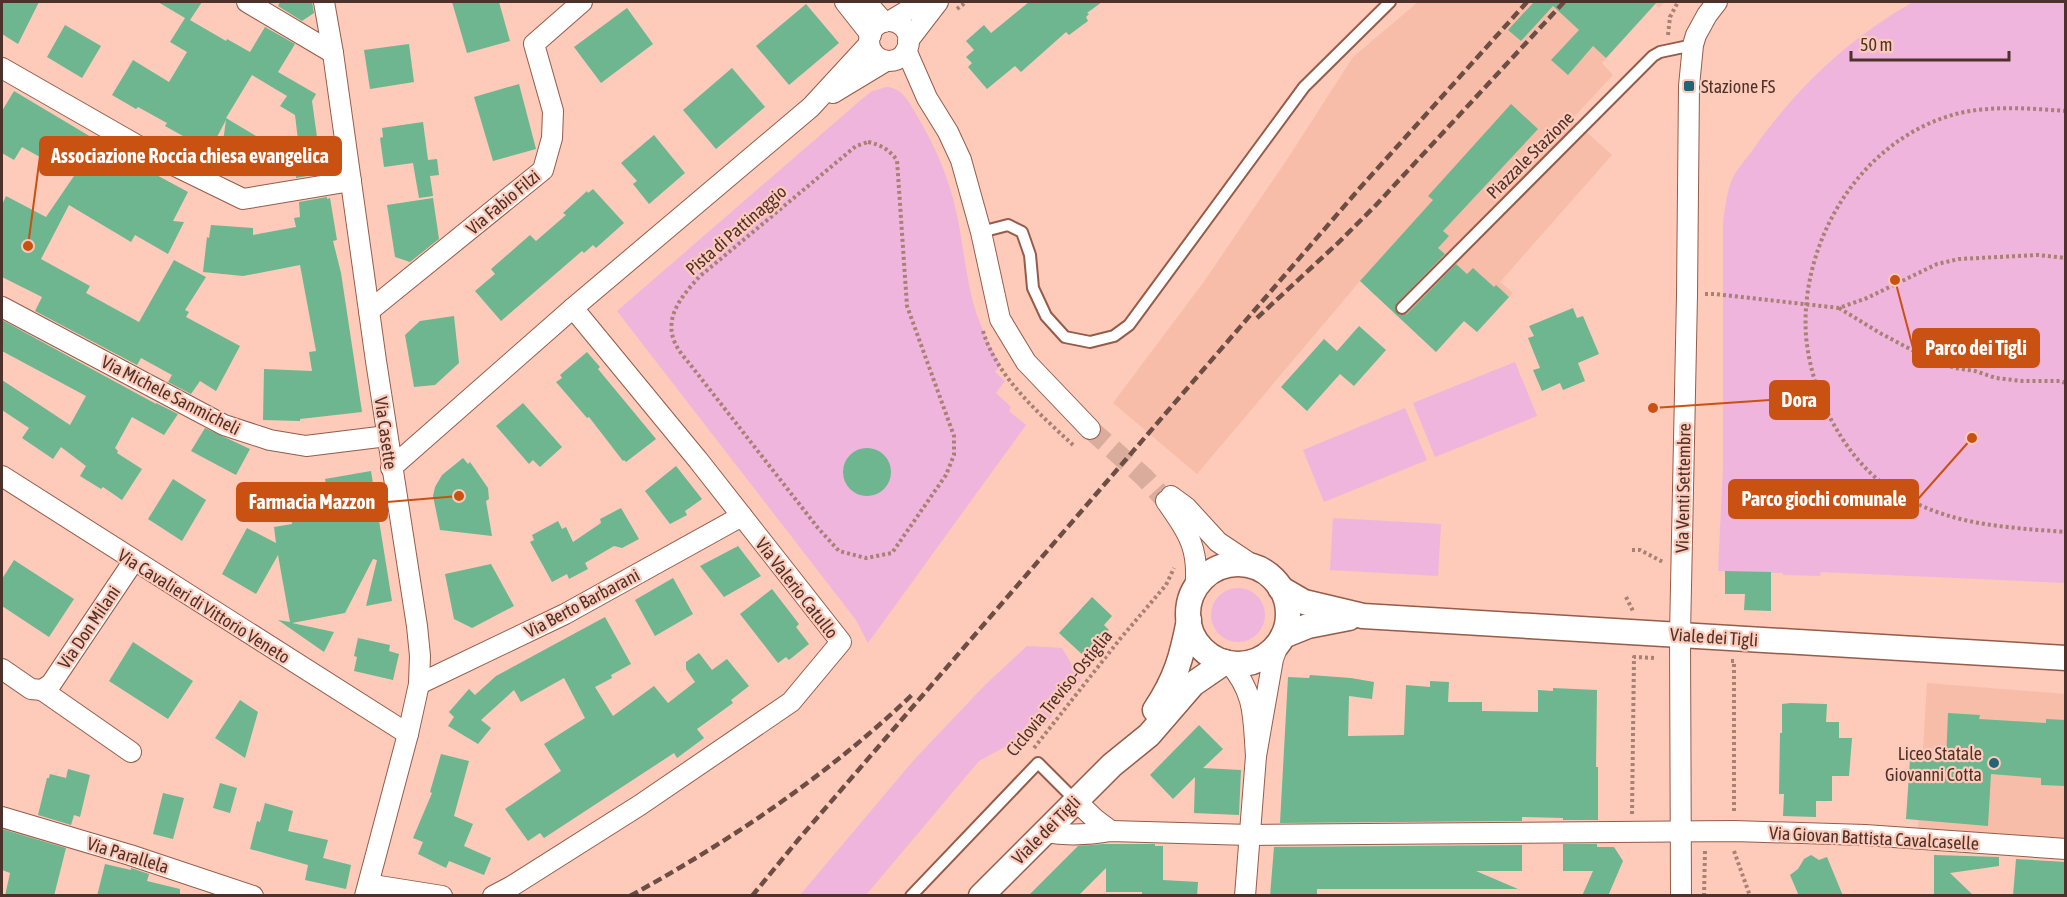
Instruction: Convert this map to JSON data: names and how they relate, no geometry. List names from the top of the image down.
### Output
{
  "streets": {
    "street": [
      "Via Fabio Filzi",
      "Via Michele Sanmicheli",
      "Via Casette",
      "Via Venti Settembre",
      "Via Valerio Catullo",
      "Via Berto Barbarani",
      "Via Cavalieri di Vittorio Veneto",
      "Via Don Milani",
      "Viale dei Tigli",
      "Via Giovan Battista Cavalcaselle",
      "Via Parallela"
    ],
    "lane": ["Piazzale Stazione"],
    "path": ["Pista di Pattinaggio", "Ciclovia Treviso-Ostiglia"]
  },
  "crossings": [
    ["Piazzale Stazione", "Via Venti Settembre"],
    ["Via Fabio Filzi", "Via Casette"],
    ["Via Michele Sanmicheli", "Via Casette"],
    ["Via Casette", "Via Berto Barbarani"],
    ["Via Casette", "Via Cavalieri di Vittorio Veneto"],
    ["Via Venti Settembre", "Viale dei Tigli"],
    ["Via Venti Settembre", "Via Giovan Battista Cavalcaselle"],
    ["Via Valerio Catullo", "Via Berto Barbarani"],
    ["Via Cavalieri di Vittorio Veneto", "Via Don Milani"],
    ["Viale dei Tigli", "Via Giovan Battista Cavalcaselle"]
  ],
  "places": {
    "transit": ["Stazione FS"],
    "other": [
      "Associazione Roccia chiesa evangelica",
      "Parco dei Tigli",
      "Dora",
      "Parco giochi comunale",
      "Farmacia Mazzon",
      "Liceo Statale Giovanni Cotta"
    ]
  },
  "scale_bar": "50 m"
}
